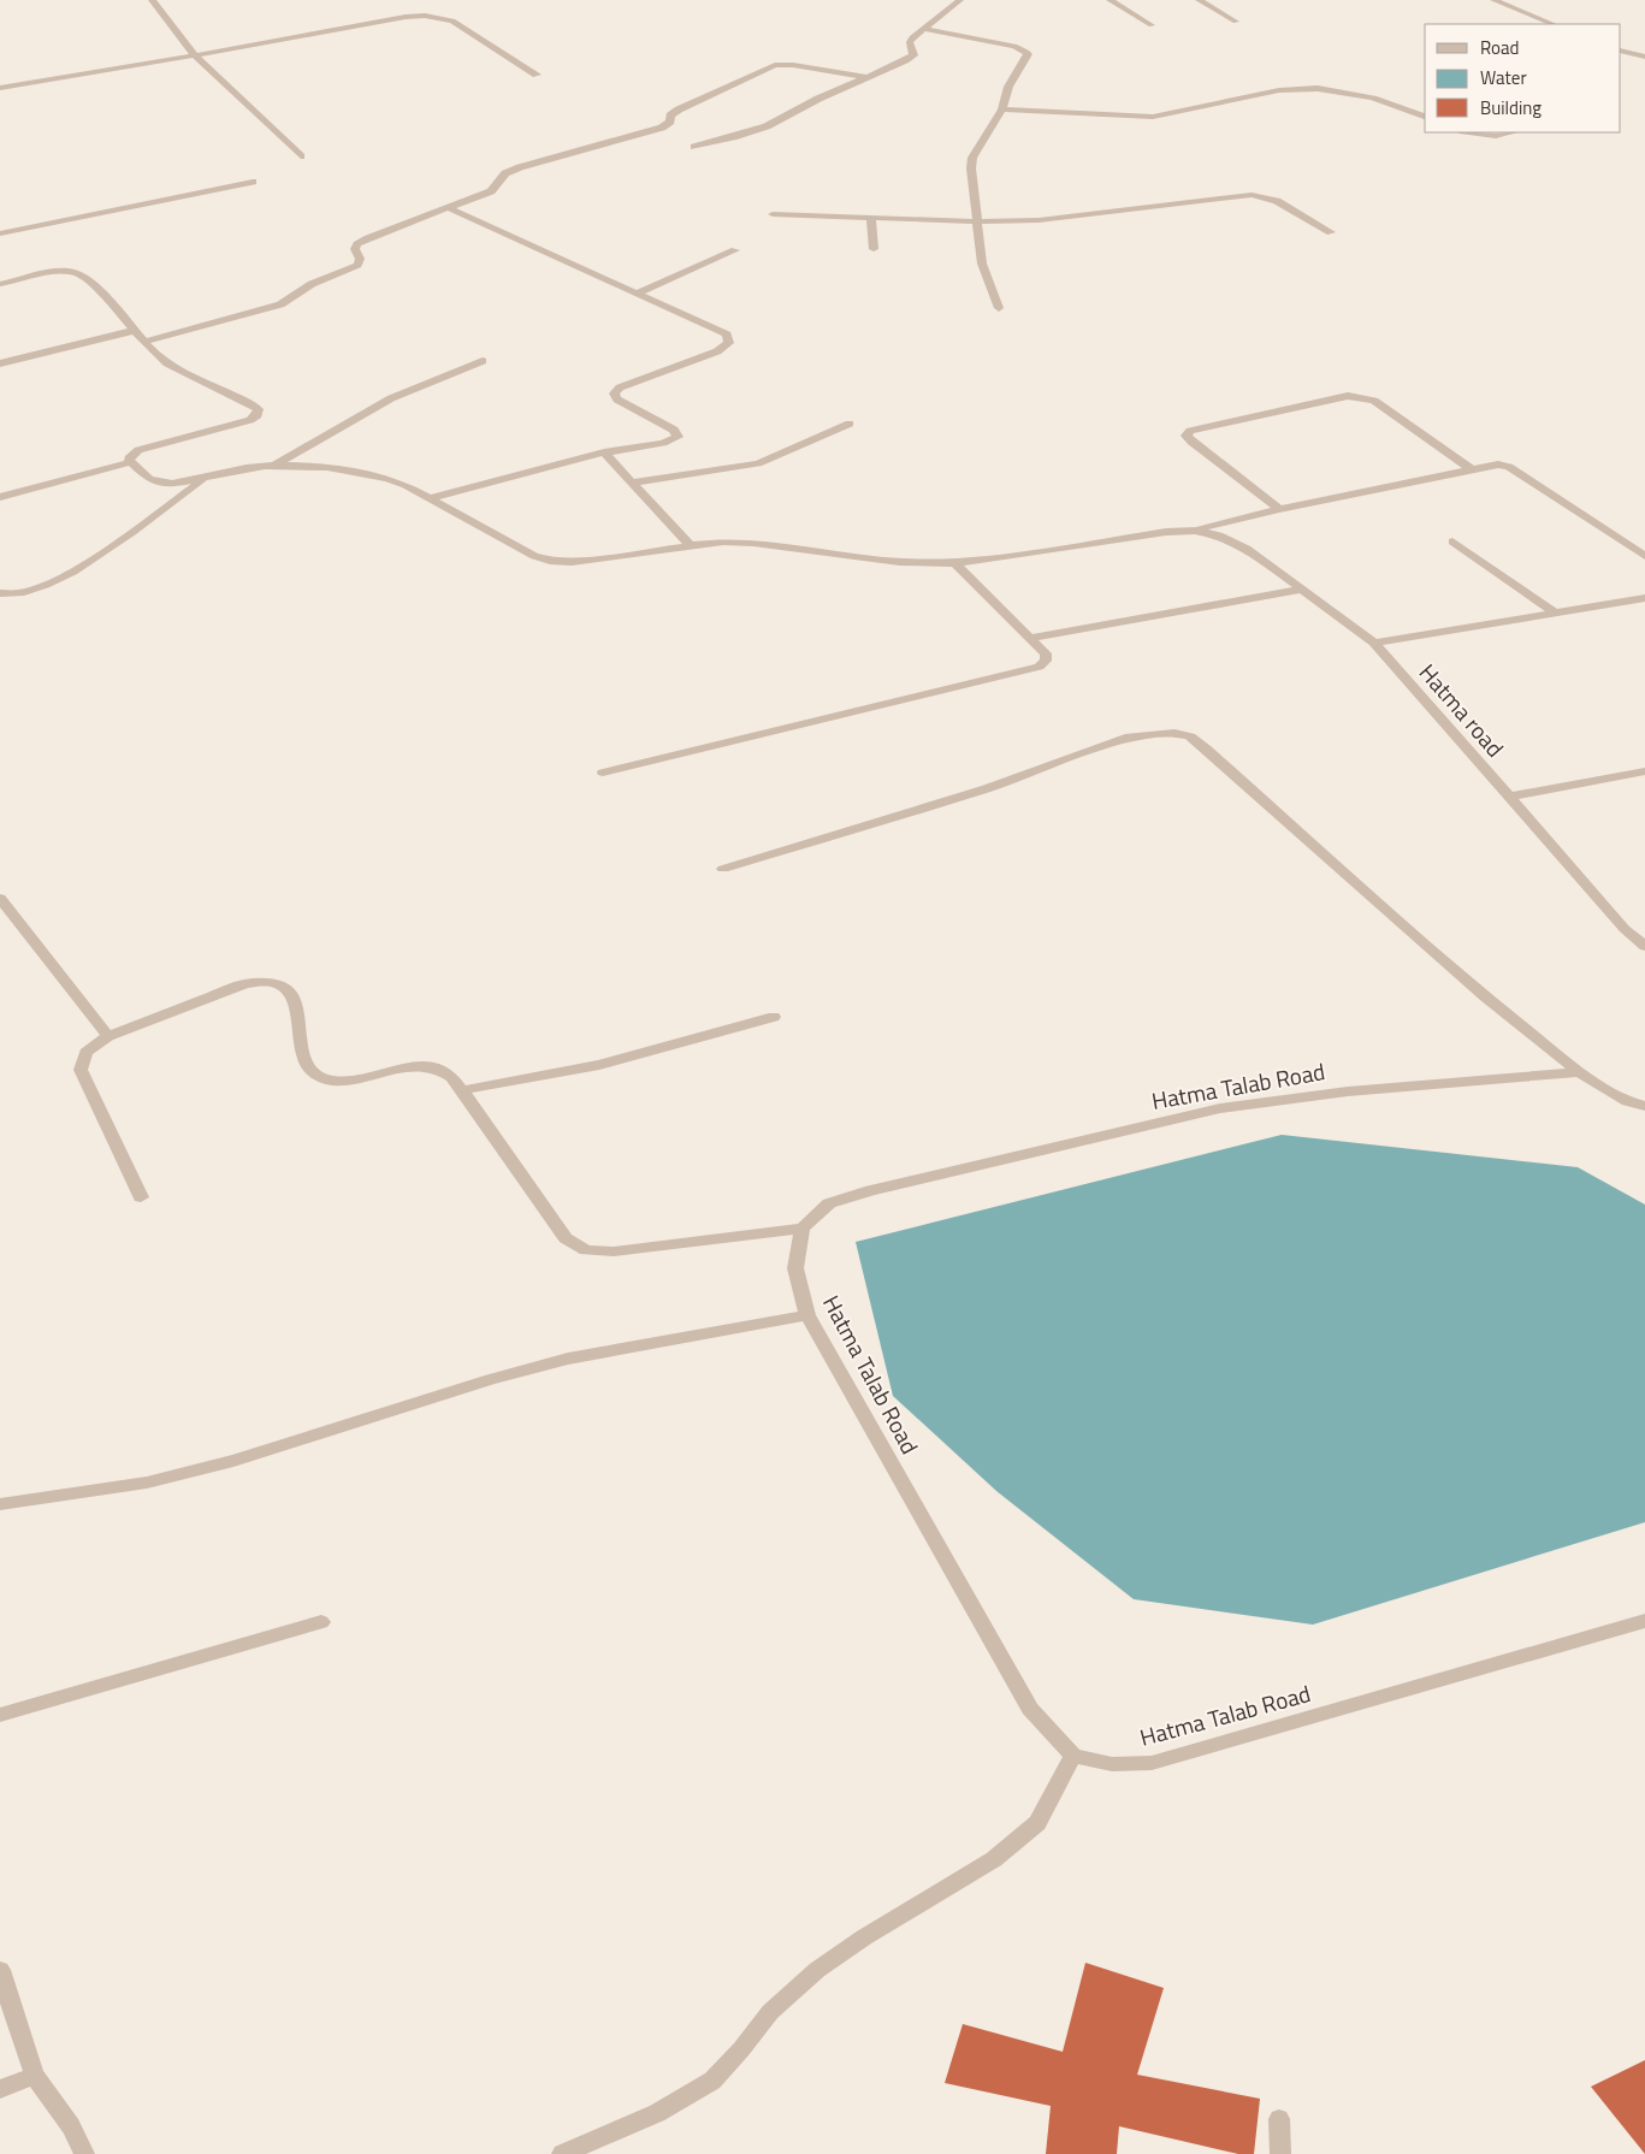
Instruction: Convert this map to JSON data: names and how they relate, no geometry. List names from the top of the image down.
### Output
{
  "streets": {
    "street": ["Hatma road", "Hatma Talab Road"]
  },
  "legend": ["Road", "Water", "Building"]
}
